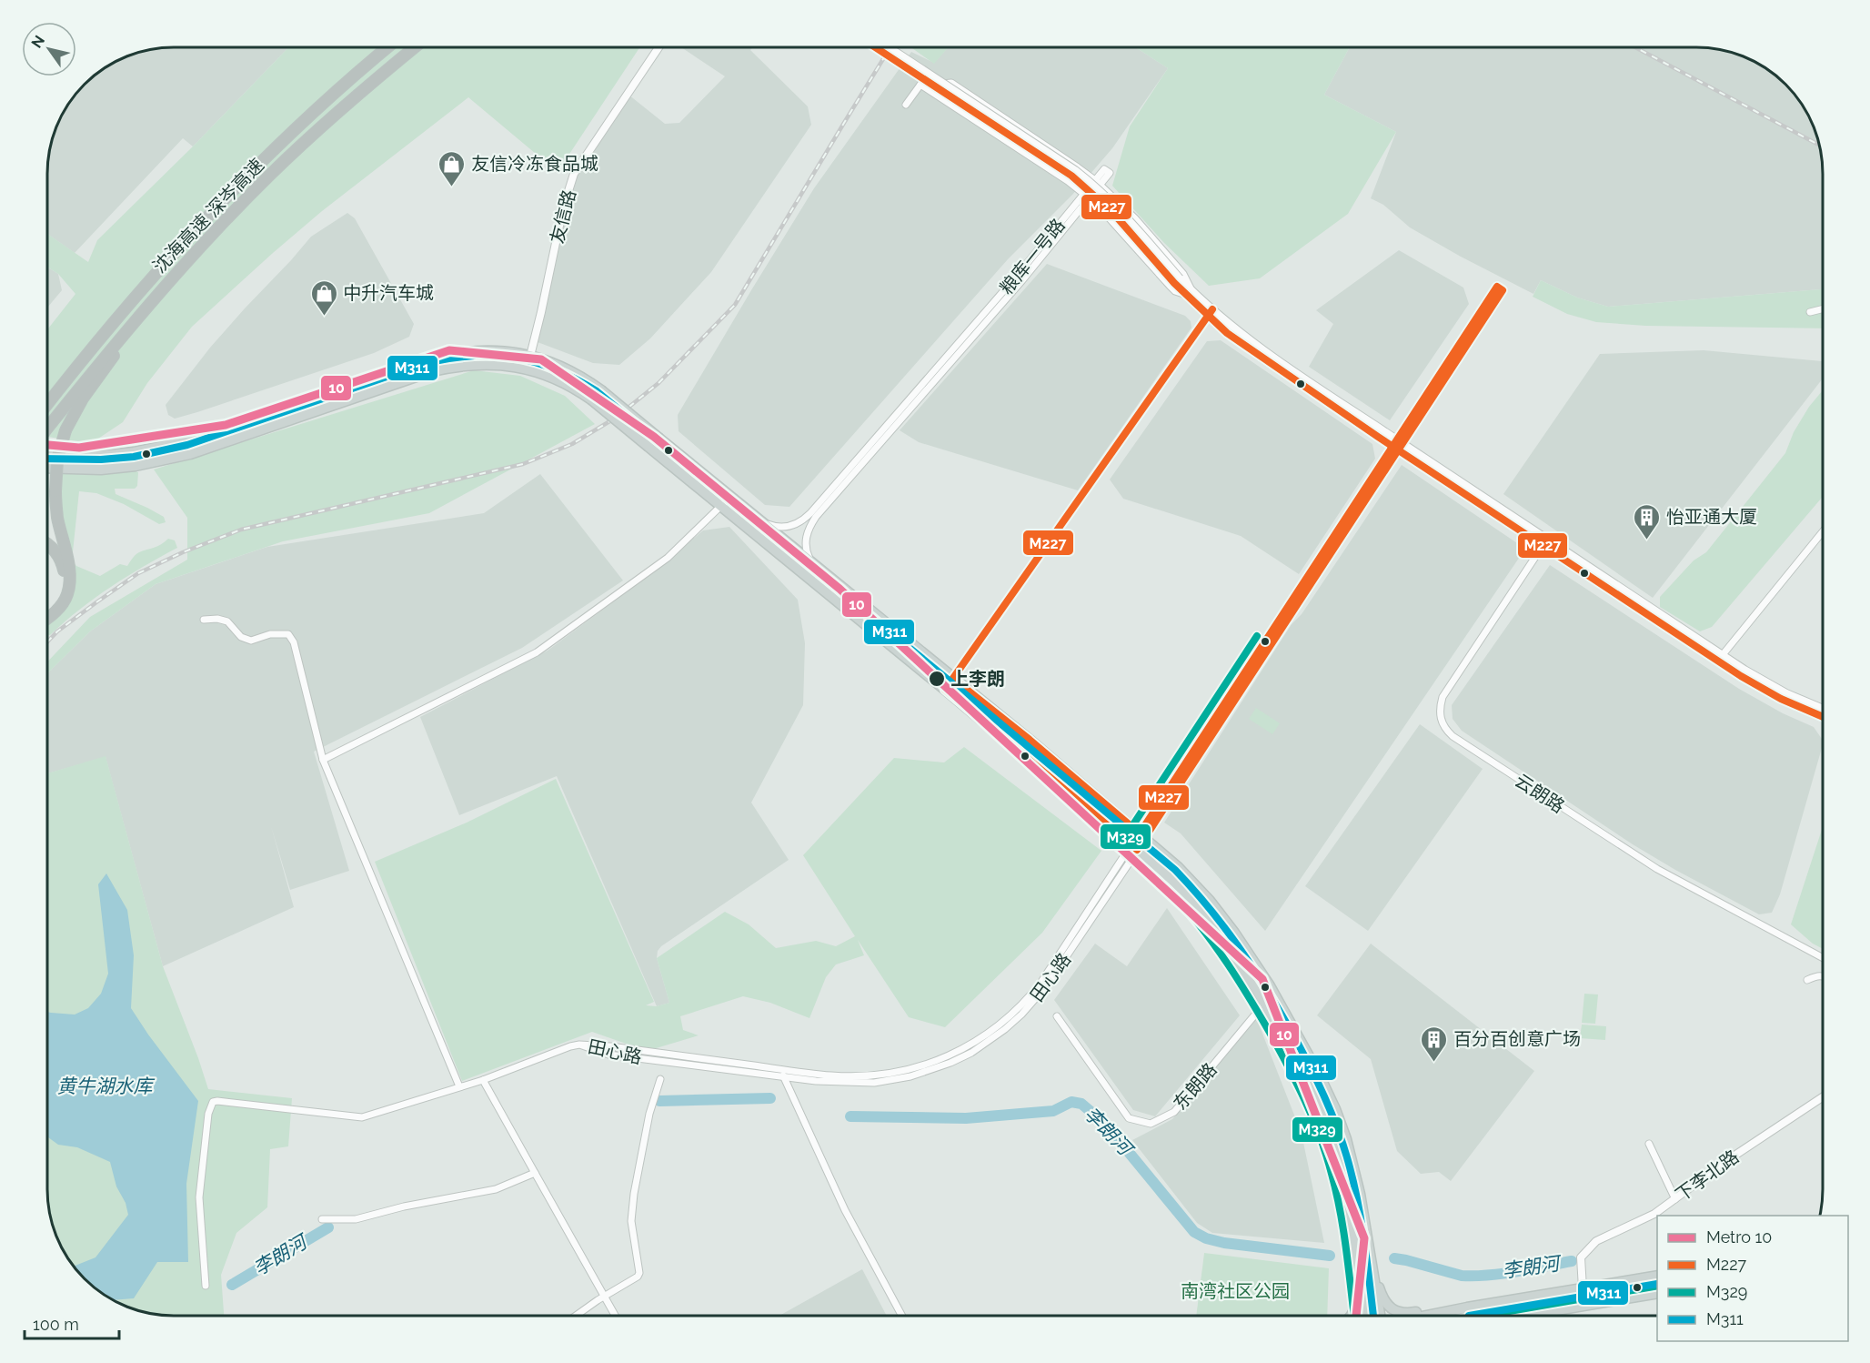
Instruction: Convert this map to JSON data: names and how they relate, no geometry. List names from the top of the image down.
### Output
{
  "streets": {
    "highway": ["沈海高速 深岑高速"],
    "street": [
      "友信路",
      "粮库一号路",
      "云朗路",
      "田心路",
      "东朗路",
      "下李北路"
    ]
  },
  "water": ["黄牛湖水库", "李朗河"],
  "parks": ["南湾社区公园"],
  "places": {
    "shop": ["友信冷冻食品城", "中升汽车城"],
    "building": ["怡亚通大厦", "百分百创意广场"],
    "other": ["上李朗"]
  },
  "lines": [
    "transit line M227",
    "metro line 10",
    "transit line M311",
    "transit line M329"
  ],
  "legend": [
    "Metro 10",
    "M227",
    "M329",
    "M311"
  ],
  "scale_bar": "100 m",
  "north": "top left"
}
